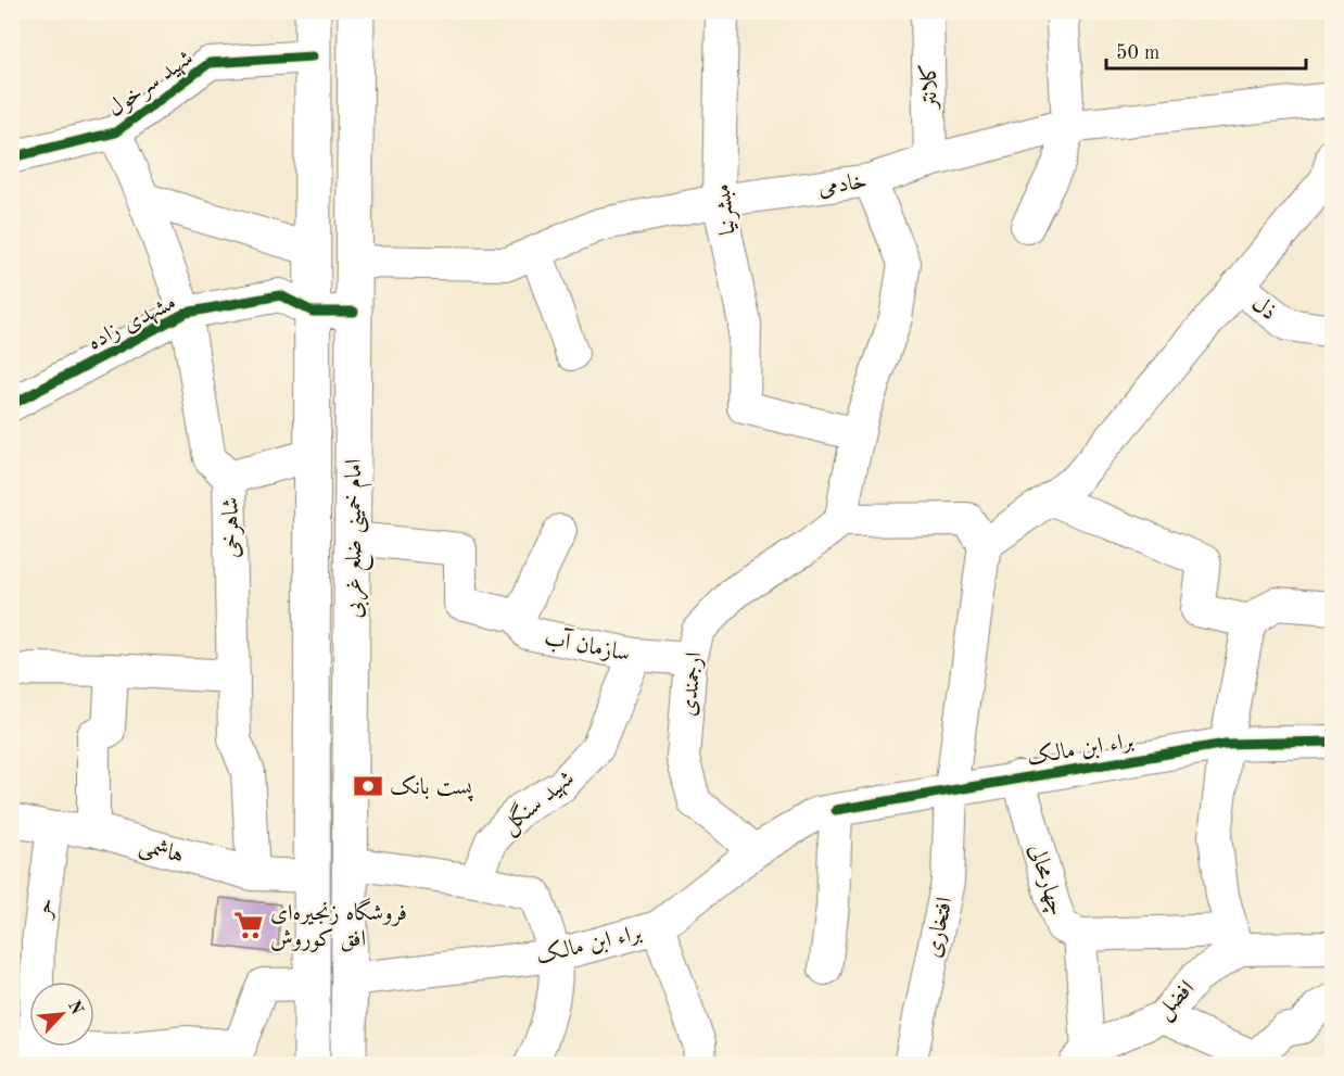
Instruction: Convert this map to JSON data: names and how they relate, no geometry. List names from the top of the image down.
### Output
{
  "streets": {
    "main road": ["امام خمینی ضلع غربی"],
    "street": [
      "شهید سرخول",
      "کلانتر",
      "خادمی",
      "مبشرنیا",
      "ذل",
      "مشهدی زاده",
      "شاهرخی",
      "سازمان آب",
      "ارجمندی",
      "براء ابن مالک",
      "شهید سنگل",
      "هاشمی",
      "چهارمحالی",
      "حر",
      "افتخاری",
      "افضل"
    ]
  },
  "crossings": [
    ["شهید سرخول", "شاهرخی"],
    ["شهید سرخول", "امام خمینی ضلع غربی"],
    ["کلانتر", "خادمی"],
    ["خادمی", "مبشرنیا"],
    ["خادمی", "امام خمینی ضلع غربی"],
    ["مشهدی زاده", "شاهرخی"],
    ["مشهدی زاده", "امام خمینی ضلع غربی"],
    ["شاهرخی", "هاشمی"],
    ["امام خمینی ضلع غربی", "سازمان آب"],
    ["امام خمینی ضلع غربی", "براء ابن مالک"],
    ["امام خمینی ضلع غربی", "هاشمی"],
    ["سازمان آب", "ارجمندی"],
    ["سازمان آب", "شهید سنگل"],
    ["ارجمندی", "براء ابن مالک"],
    ["براء ابن مالک", "چهارمحالی"],
    ["براء ابن مالک", "افتخاری"],
    ["هاشمی", "حر"],
    ["چهارمحالی", "افضل"]
  ],
  "places": {
    "bank": ["پست بانک"],
    "supermarket": ["فروشگاه زنجیره‌ای افق کوروش"]
  },
  "scale_bar": "50 m",
  "north": "top right"
}
